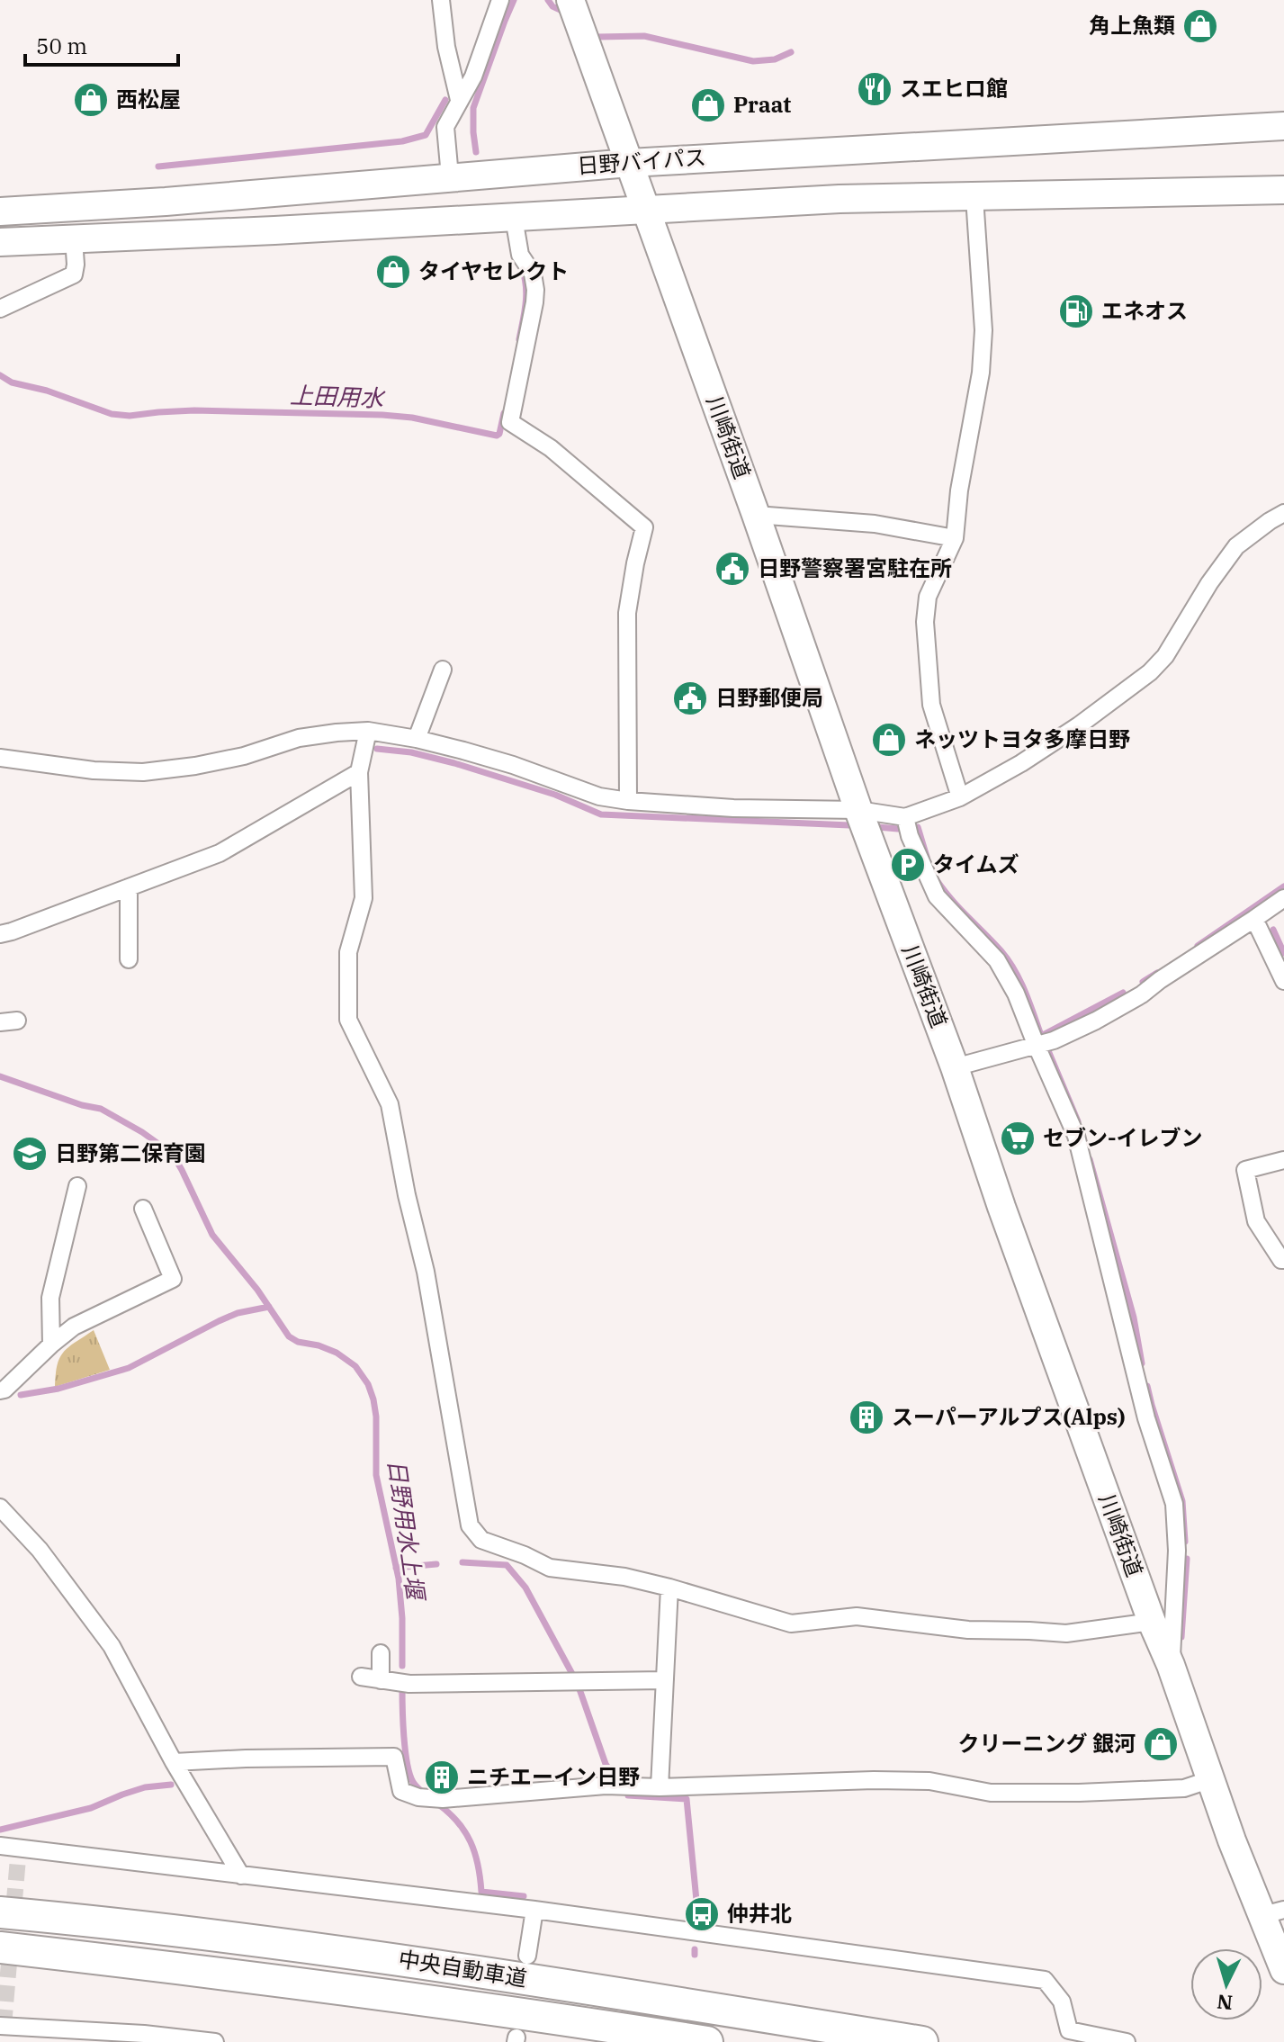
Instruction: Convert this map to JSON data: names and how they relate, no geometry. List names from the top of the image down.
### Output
{
  "streets": {
    "highway": ["中央自動車道"],
    "main road": ["日野バイパス", "川崎街道"]
  },
  "crossings": [
    ["日野バイパス", "川崎街道"]
  ],
  "water": ["上田用水", "日野用水上堰"],
  "places": {
    "shop": [
      "角上魚類",
      "西松屋",
      "Praat",
      "タイヤセレクト",
      "ネッツトヨタ多摩日野",
      "クリーニング 銀河"
    ],
    "restaurant": ["スエヒロ館"],
    "fuel station": ["エネオス"],
    "public building": ["日野警察署宮駐在所", "日野郵便局"],
    "parking": ["タイムズ"],
    "supermarket": ["セブン-イレブン"],
    "school or university": ["日野第二保育園"],
    "building": ["スーパーアルプス(Alps)", "ニチエーイン日野"],
    "bus stop": ["仲井北"]
  },
  "scale_bar": "50 m",
  "north": "bottom"
}
